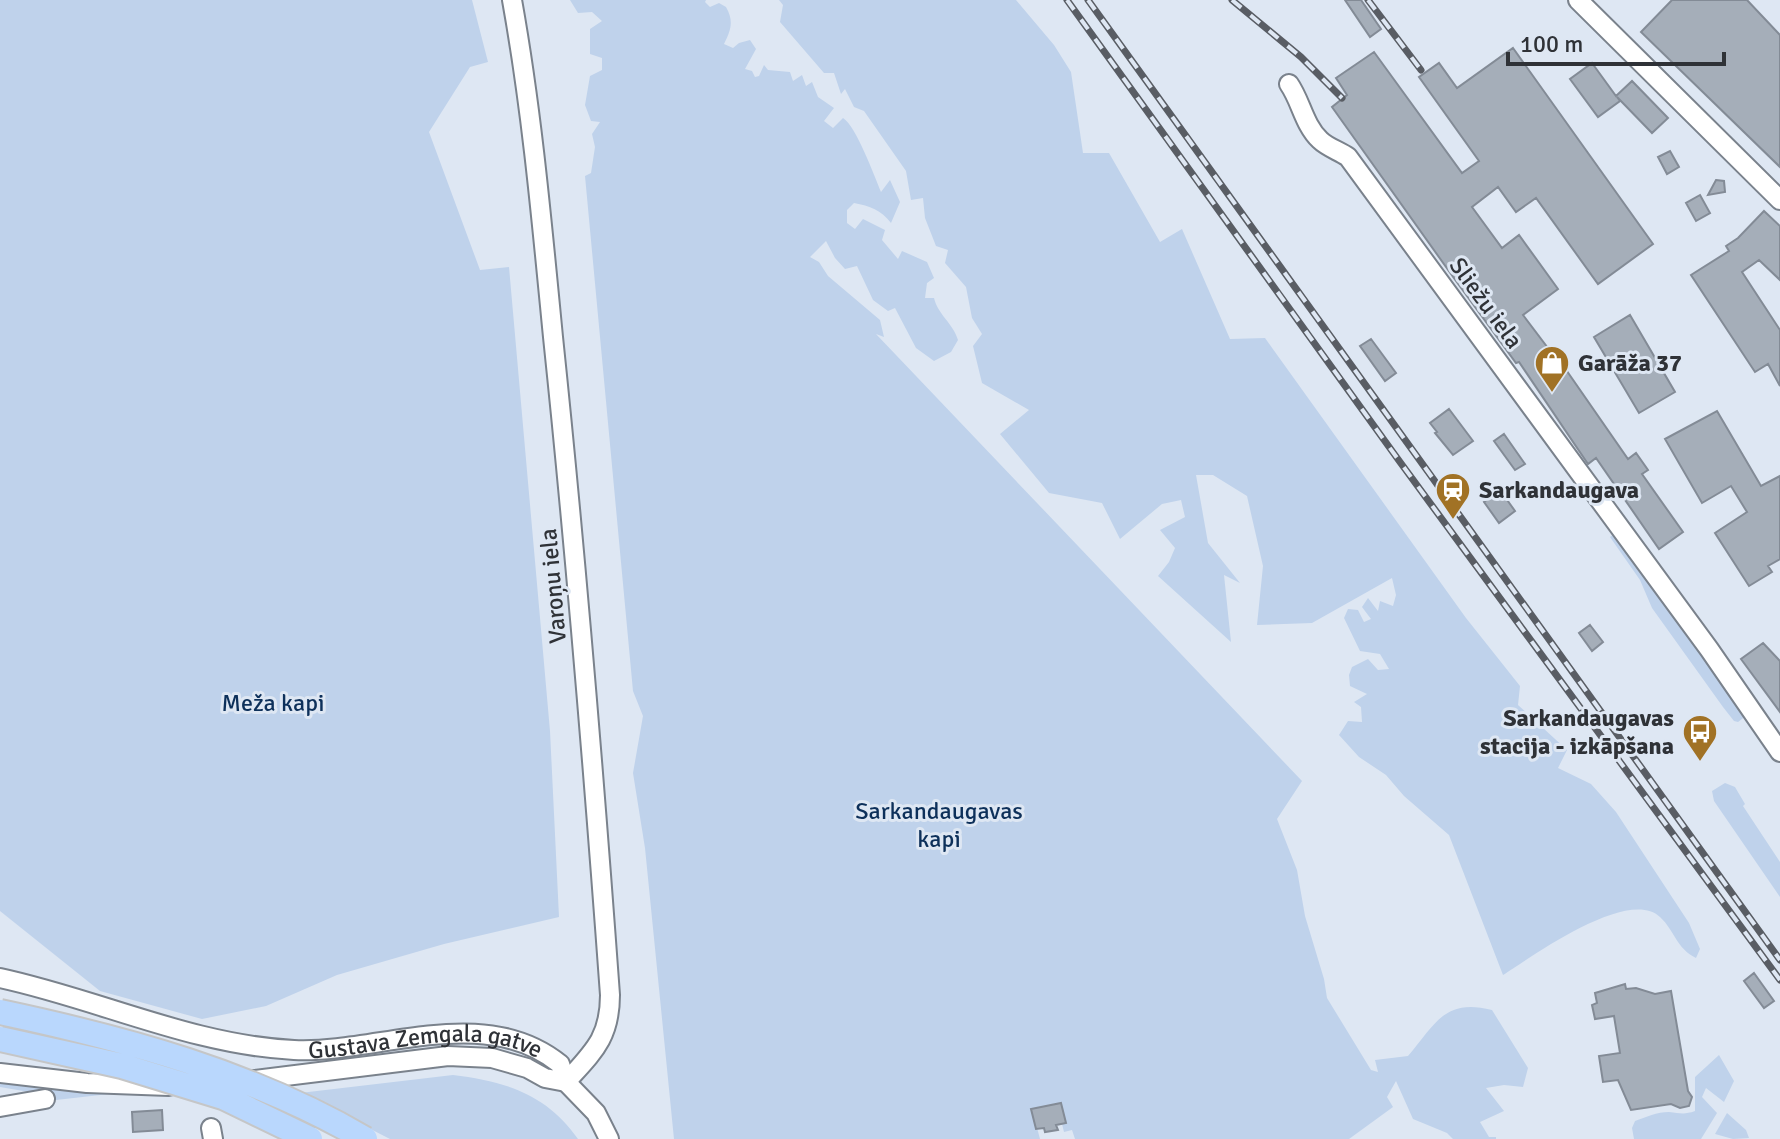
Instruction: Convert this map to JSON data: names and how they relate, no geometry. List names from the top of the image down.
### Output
{
  "streets": {
    "street": ["Sliežu iela", "Varoņu iela", "Gustava Zemgala gatve"]
  },
  "crossings": [
    ["Varoņu iela", "Gustava Zemgala gatve"]
  ],
  "parks": ["Meža kapi", "Sarkandaugavas kapi"],
  "places": {
    "shop": ["Garāža 37"],
    "station": ["Sarkandaugava"],
    "bus stop": ["Sarkandaugavas stacija - izkāpšana"]
  },
  "scale_bar": "100 m"
}
